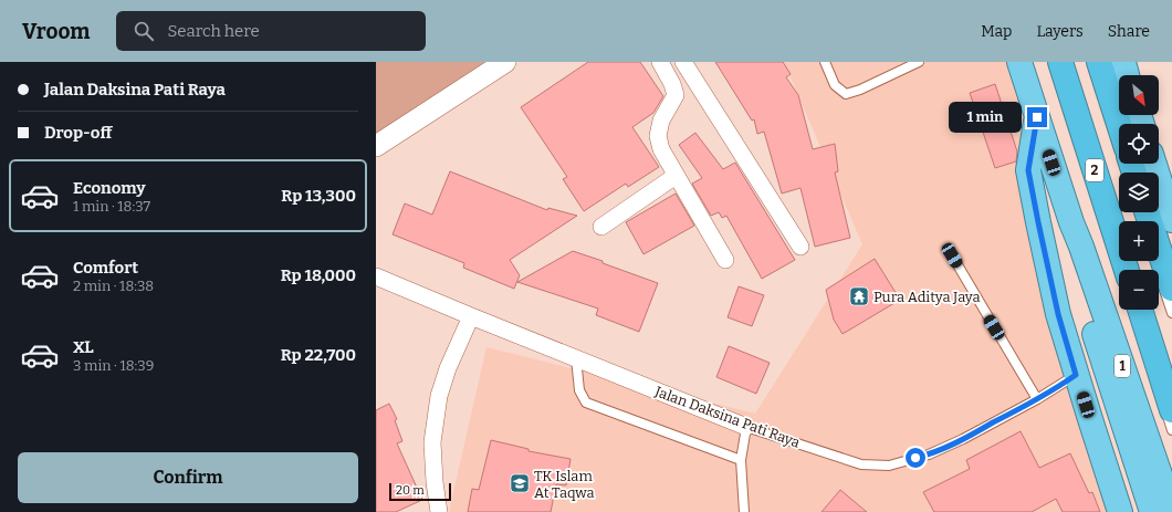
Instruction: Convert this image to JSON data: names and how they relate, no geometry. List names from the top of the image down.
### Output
{
  "streets": {
    "highway": ["2", "1"],
    "street": ["Jalan Daksina Pati Raya"]
  },
  "places": {
    "temple": ["Pura Aditya Jaya"],
    "school or university": ["TK Islam At Taqwa"]
  },
  "scale_bar": "20 m",
  "north": "bottom right",
  "page": {
    "header": "Vroom",
    "search": "Search here",
    "nav": ["Map", "Layers", "Share"],
    "banner": ["Jalan Daksina Pati Raya", "Drop-off"],
    "map_buttons": ["+", "−"],
    "bubble": "1 min",
    "list": [
      {
        "name": "Economy",
        "note": "1 min · 18:37",
        "value": "Rp 13,300"
      },
      {
        "name": "Comfort",
        "note": "2 min · 18:38",
        "value": "Rp 18,000"
      },
      {
        "name": "XL",
        "note": "3 min · 18:39",
        "value": "Rp 22,700"
      }
    ],
    "buttons": "Confirm",
    "scale": "20 m"
  }
}
